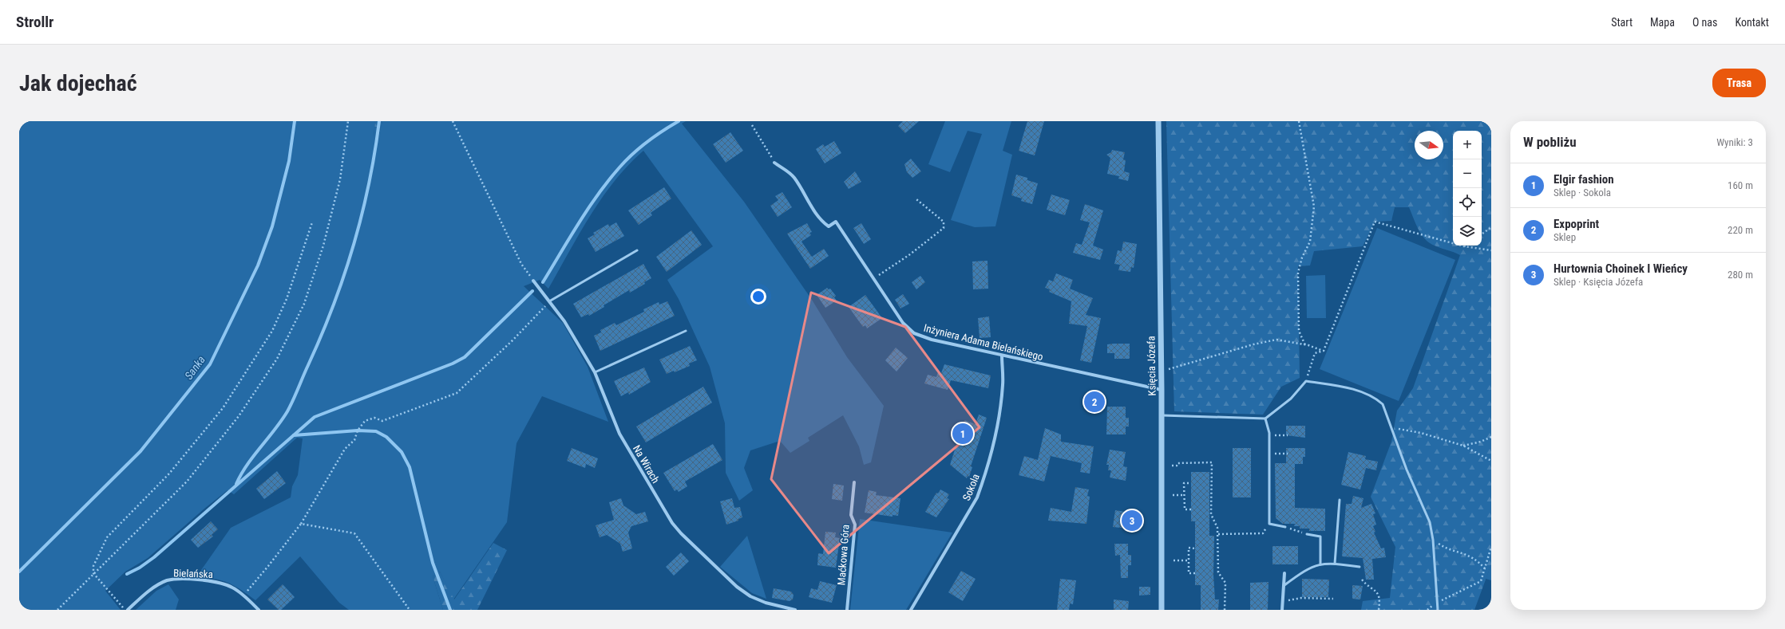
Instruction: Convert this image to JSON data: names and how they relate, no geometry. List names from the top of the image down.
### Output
{
  "streets": {
    "street": [
      "Inżyniera Adama Bielańskiego",
      "Księcia Józefa",
      "Na Wirach",
      "Sokola",
      "Maćkowa Góra",
      "Bielańska"
    ]
  },
  "crossings": [
    ["Inżyniera Adama Bielańskiego", "Księcia Józefa"],
    ["Inżyniera Adama Bielańskiego", "Sokola"]
  ],
  "water": ["Sanka"],
  "north": "right",
  "page": {
    "header": "Strollr",
    "nav": [
      "Start",
      "Mapa",
      "O nas",
      "Kontakt"
    ],
    "buttons": "Trasa",
    "title": "Jak dojechać",
    "heading": ["W pobliżu", "Wyniki: 3"],
    "map_buttons": ["+", "−"],
    "list": [
      {
        "mark": "1",
        "name": "Elgir fashion",
        "note": "Sklep · Sokola",
        "value": "160 m"
      },
      {
        "mark": "2",
        "name": "Expoprint",
        "note": "Sklep",
        "value": "220 m"
      },
      {
        "mark": "3",
        "name": "Hurtownia Choinek I Wieńcy",
        "note": "Sklep · Księcia Józefa",
        "value": "280 m"
      }
    ],
    "pins": ["2", "1", "3"]
  }
}
